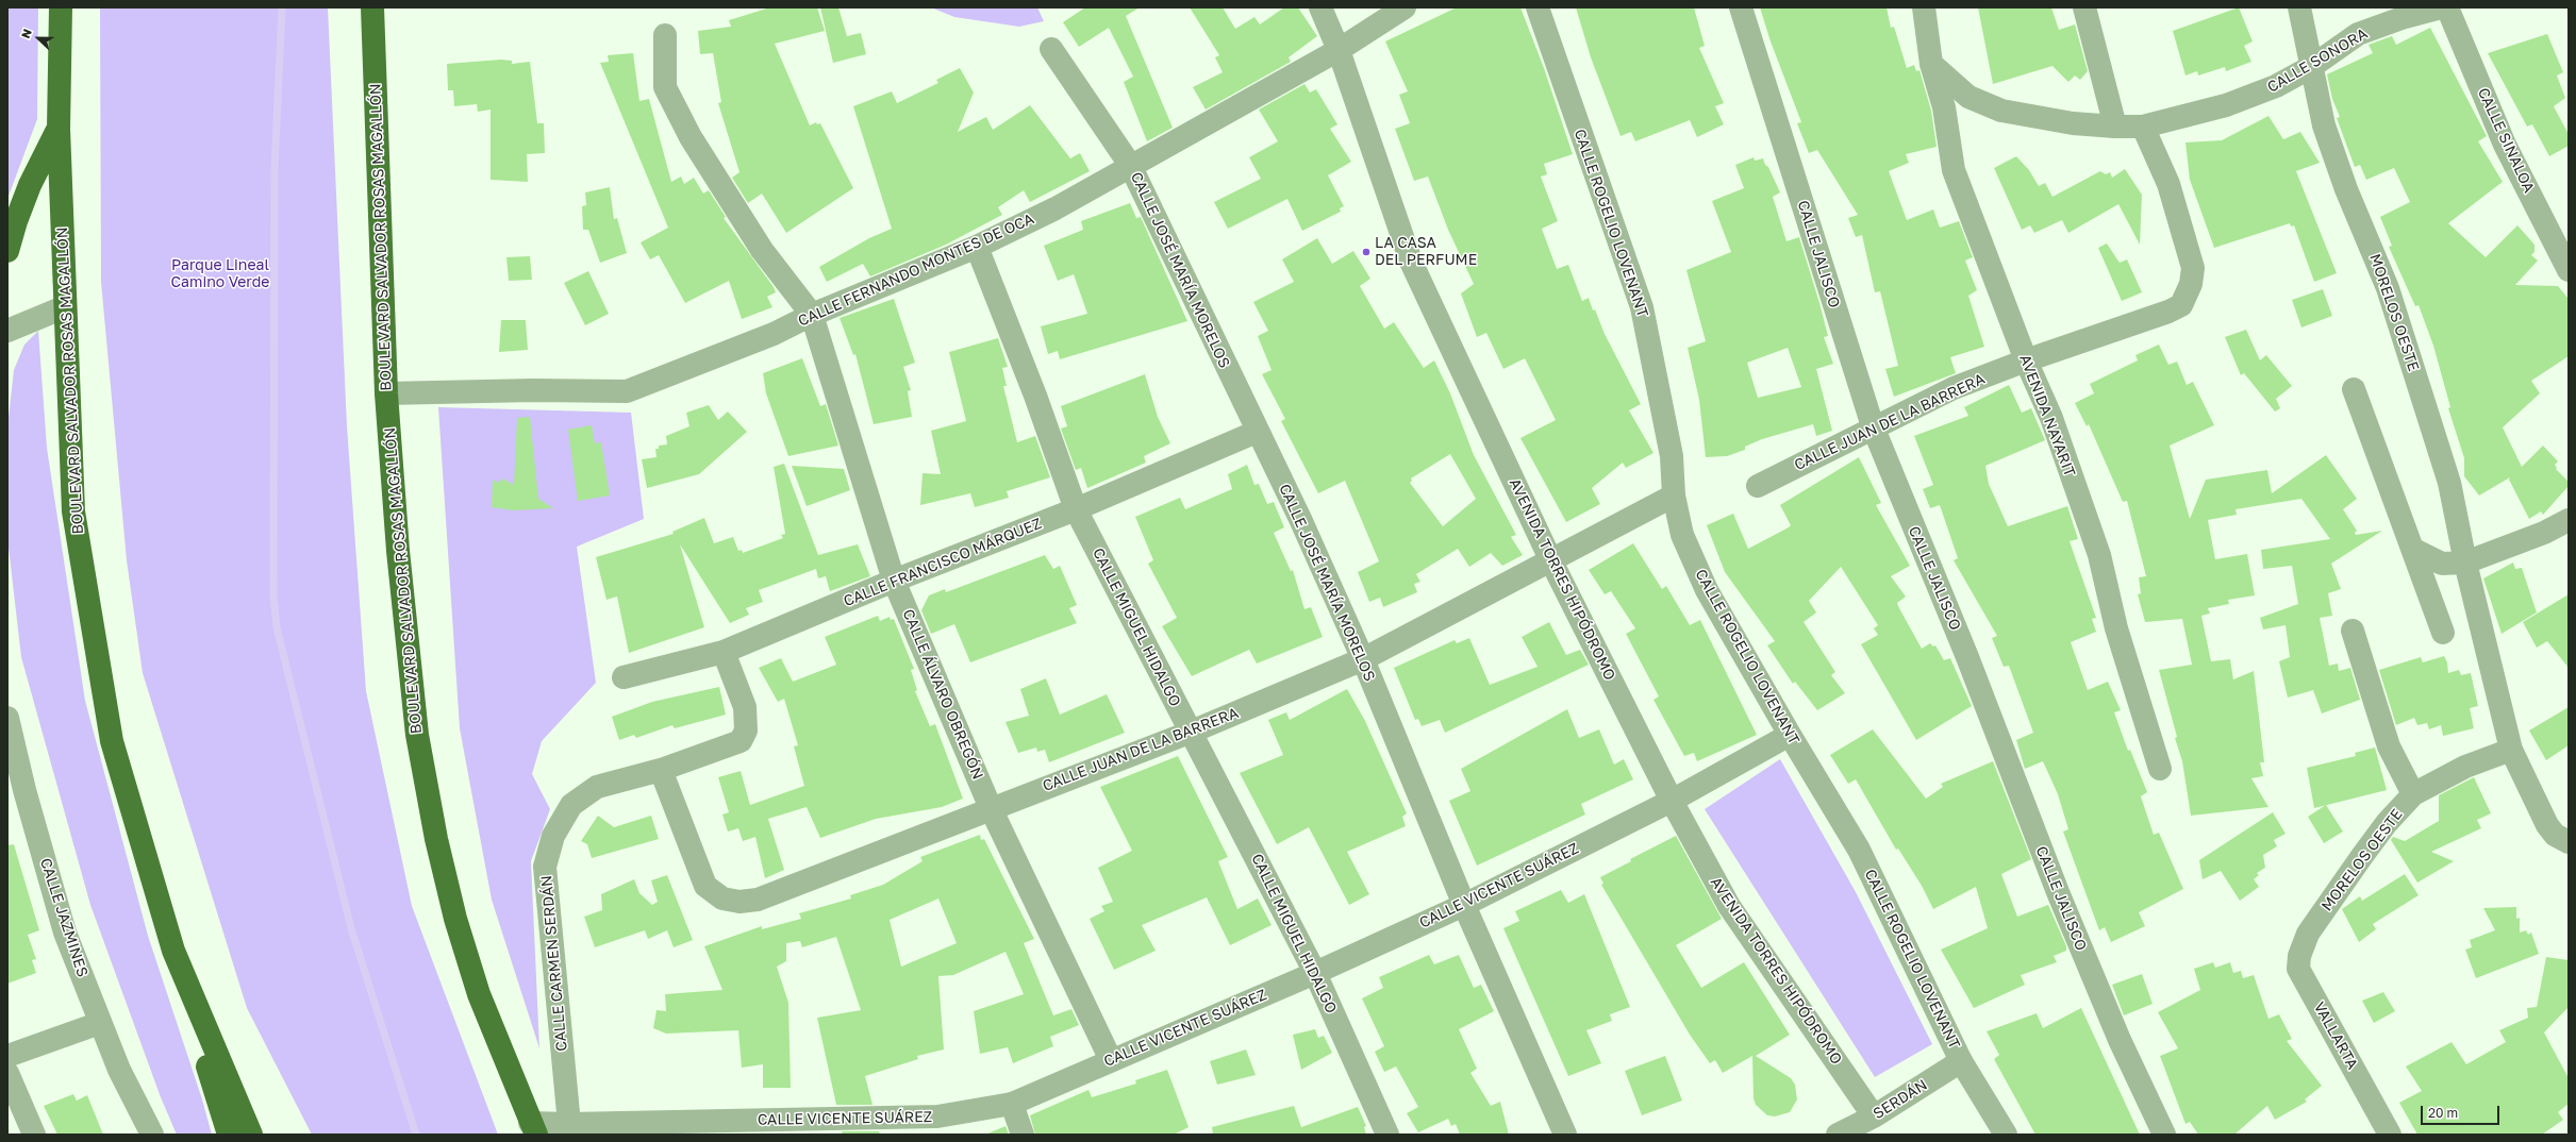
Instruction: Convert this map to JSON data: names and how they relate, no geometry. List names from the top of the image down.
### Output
{
  "streets": {
    "highway": ["BOULEVARD SALVADOR ROSAS MAGALLÓN"],
    "street": [
      "CALLE SONORA",
      "CALLE SINALOA",
      "CALLE ROGELIO LOVENANT",
      "CALLE JALISCO",
      "CALLE FERNANDO MONTES DE OCA",
      "CALLE JOSÉ MARÍA MORELOS",
      "MORELOS OESTE",
      "AVENIDA NAYARIT",
      "CALLE JUAN DE LA BARRERA",
      "CALLE FRANCISCO MÁRQUEZ",
      "AVENIDA TORRES HIPÓDROMO",
      "CALLE MIGUEL HIDALGO",
      "CALLE ÁLVARO OBREGÓN",
      "CALLE VICENTE SUÁREZ",
      "CALLE JAZMINES",
      "CALLE CARMEN SERDÁN",
      "VALLARTA",
      "SERDÁN"
    ]
  },
  "crossings": [
    ["CALLE SONORA", "MORELOS OESTE"],
    ["CALLE SONORA", "AVENIDA NAYARIT"],
    ["CALLE SONORA", "CALLE JUAN DE LA BARRERA"],
    ["CALLE ROGELIO LOVENANT", "CALLE JUAN DE LA BARRERA"],
    ["CALLE ROGELIO LOVENANT", "CALLE VICENTE SUÁREZ"],
    ["CALLE ROGELIO LOVENANT", "SERDÁN"],
    ["BOULEVARD SALVADOR ROSAS MAGALLÓN", "CALLE FERNANDO MONTES DE OCA"],
    ["BOULEVARD SALVADOR ROSAS MAGALLÓN", "CALLE VICENTE SUÁREZ"],
    ["CALLE JALISCO", "CALLE JUAN DE LA BARRERA"],
    ["CALLE FERNANDO MONTES DE OCA", "CALLE JOSÉ MARÍA MORELOS"],
    ["CALLE FERNANDO MONTES DE OCA", "AVENIDA TORRES HIPÓDROMO"],
    ["CALLE FERNANDO MONTES DE OCA", "CALLE MIGUEL HIDALGO"],
    ["CALLE FERNANDO MONTES DE OCA", "CALLE ÁLVARO OBREGÓN"],
    ["CALLE JOSÉ MARÍA MORELOS", "CALLE JUAN DE LA BARRERA"],
    ["CALLE JOSÉ MARÍA MORELOS", "CALLE FRANCISCO MÁRQUEZ"],
    ["CALLE JOSÉ MARÍA MORELOS", "CALLE VICENTE SUÁREZ"],
    ["MORELOS OESTE", "VALLARTA"],
    ["AVENIDA NAYARIT", "CALLE JUAN DE LA BARRERA"],
    ["CALLE JUAN DE LA BARRERA", "AVENIDA TORRES HIPÓDROMO"],
    ["CALLE JUAN DE LA BARRERA", "CALLE MIGUEL HIDALGO"],
    ["CALLE JUAN DE LA BARRERA", "CALLE ÁLVARO OBREGÓN"],
    ["CALLE JUAN DE LA BARRERA", "CALLE CARMEN SERDÁN"],
    ["CALLE FRANCISCO MÁRQUEZ", "CALLE MIGUEL HIDALGO"],
    ["CALLE FRANCISCO MÁRQUEZ", "CALLE ÁLVARO OBREGÓN"],
    ["CALLE FRANCISCO MÁRQUEZ", "CALLE CARMEN SERDÁN"],
    ["AVENIDA TORRES HIPÓDROMO", "CALLE VICENTE SUÁREZ"],
    ["AVENIDA TORRES HIPÓDROMO", "SERDÁN"],
    ["CALLE MIGUEL HIDALGO", "CALLE VICENTE SUÁREZ"],
    ["CALLE ÁLVARO OBREGÓN", "CALLE VICENTE SUÁREZ"],
    ["CALLE VICENTE SUÁREZ", "CALLE CARMEN SERDÁN"]
  ],
  "parks": ["Parque Lineal Camino Verde"],
  "places": ["LA CASA DEL PERFUME"],
  "scale_bar": "20 m",
  "north": "left"
}
